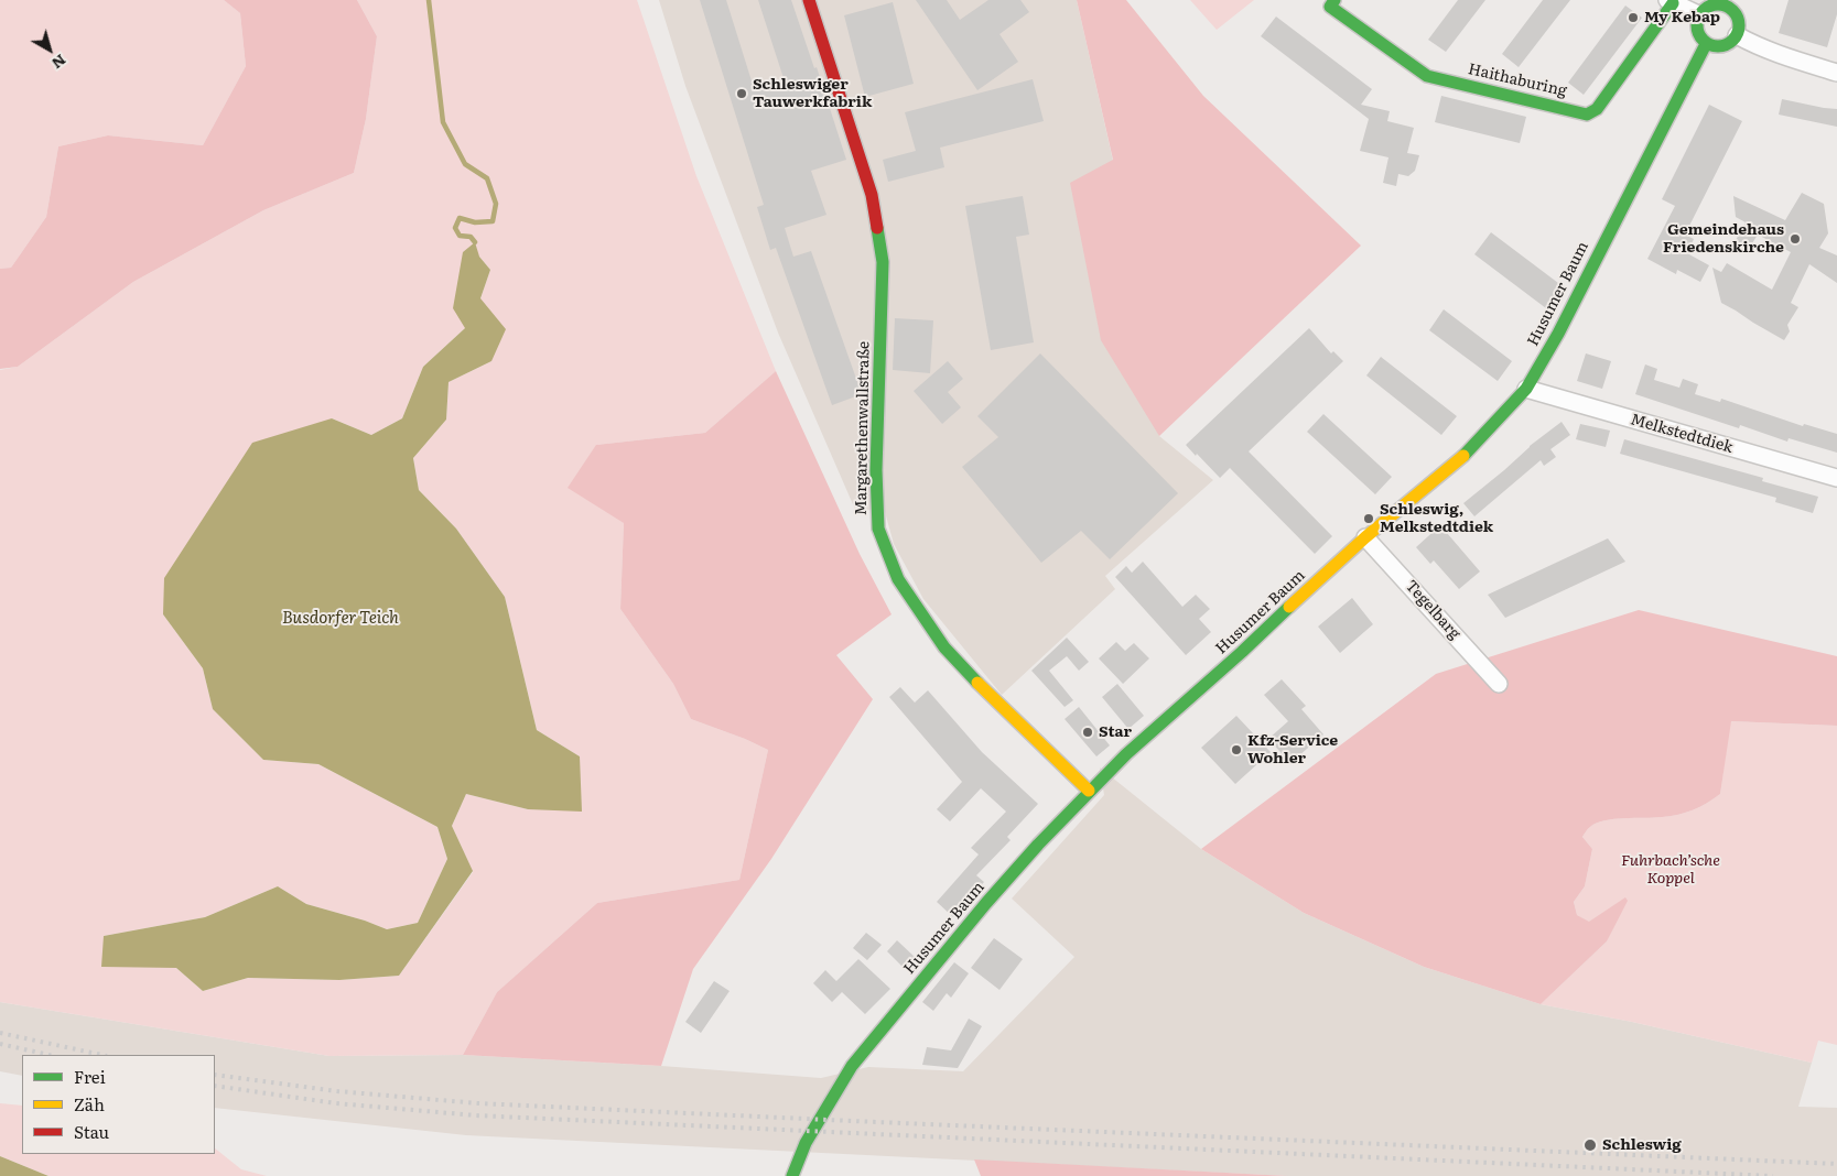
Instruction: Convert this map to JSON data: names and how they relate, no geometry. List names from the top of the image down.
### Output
{
  "streets": {
    "street": [
      "Haithaburing",
      "Husumer Baum",
      "Margarethenwallstraße",
      "Melkstedtdiek",
      "Tegelbarg"
    ]
  },
  "crossings": [
    ["Husumer Baum", "Margarethenwallstraße"],
    ["Husumer Baum", "Melkstedtdiek"],
    ["Husumer Baum", "Tegelbarg"]
  ],
  "water": ["Busdorfer Teich"],
  "parks": ["Fuhrbach’sche Koppel"],
  "places": [
    "My Kebap",
    "Schleswiger Tauwerkfabrik",
    "Gemeindehaus Friedenskirche",
    "Schleswig, Melkstedtdiek",
    "Star",
    "Kfz-Service Wohler",
    "Schleswig"
  ],
  "legend": ["Frei", "Zäh", "Stau"],
  "north": "bottom right"
}
